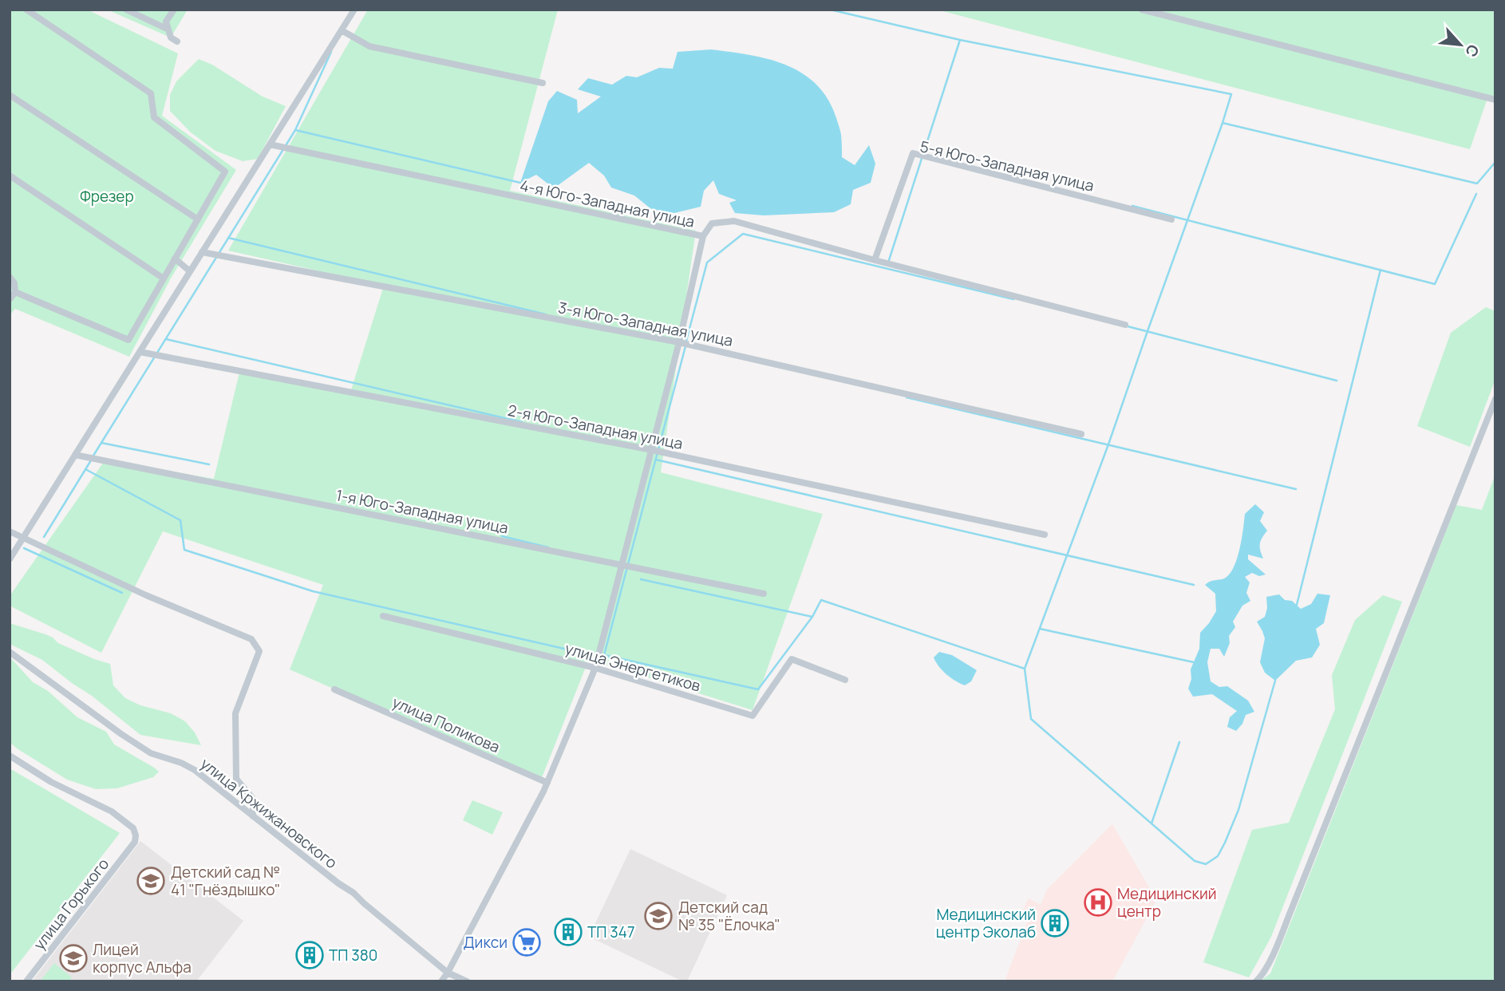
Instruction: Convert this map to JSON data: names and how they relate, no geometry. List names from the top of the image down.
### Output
{
  "streets": {
    "street": [
      "5-я Юго-Западная улица",
      "4-я Юго-Западная улица",
      "3-я Юго-Западная улица",
      "2-я Юго-Западная улица",
      "1-я Юго-Западная улица",
      "улица Энергетиков",
      "улица Поликова",
      "улица Кржижановского",
      "улица Горького"
    ]
  },
  "crossings": [
    ["5-я Юго-Западная улица", "4-я Юго-Западная улица"]
  ],
  "parks": ["Фрезер"],
  "places": {
    "school or university": ["Детский сад № 41 \"Гнёздышко\"", "Детский сад № 35 \"Ёлочка\"", "Лицей корпус Альфа"],
    "hospital": ["Медицинский центр"],
    "building": ["Медицинский центр Эколаб", "ТП 347", "ТП 380"],
    "supermarket": ["Дикси"]
  },
  "north": "bottom right"
}
